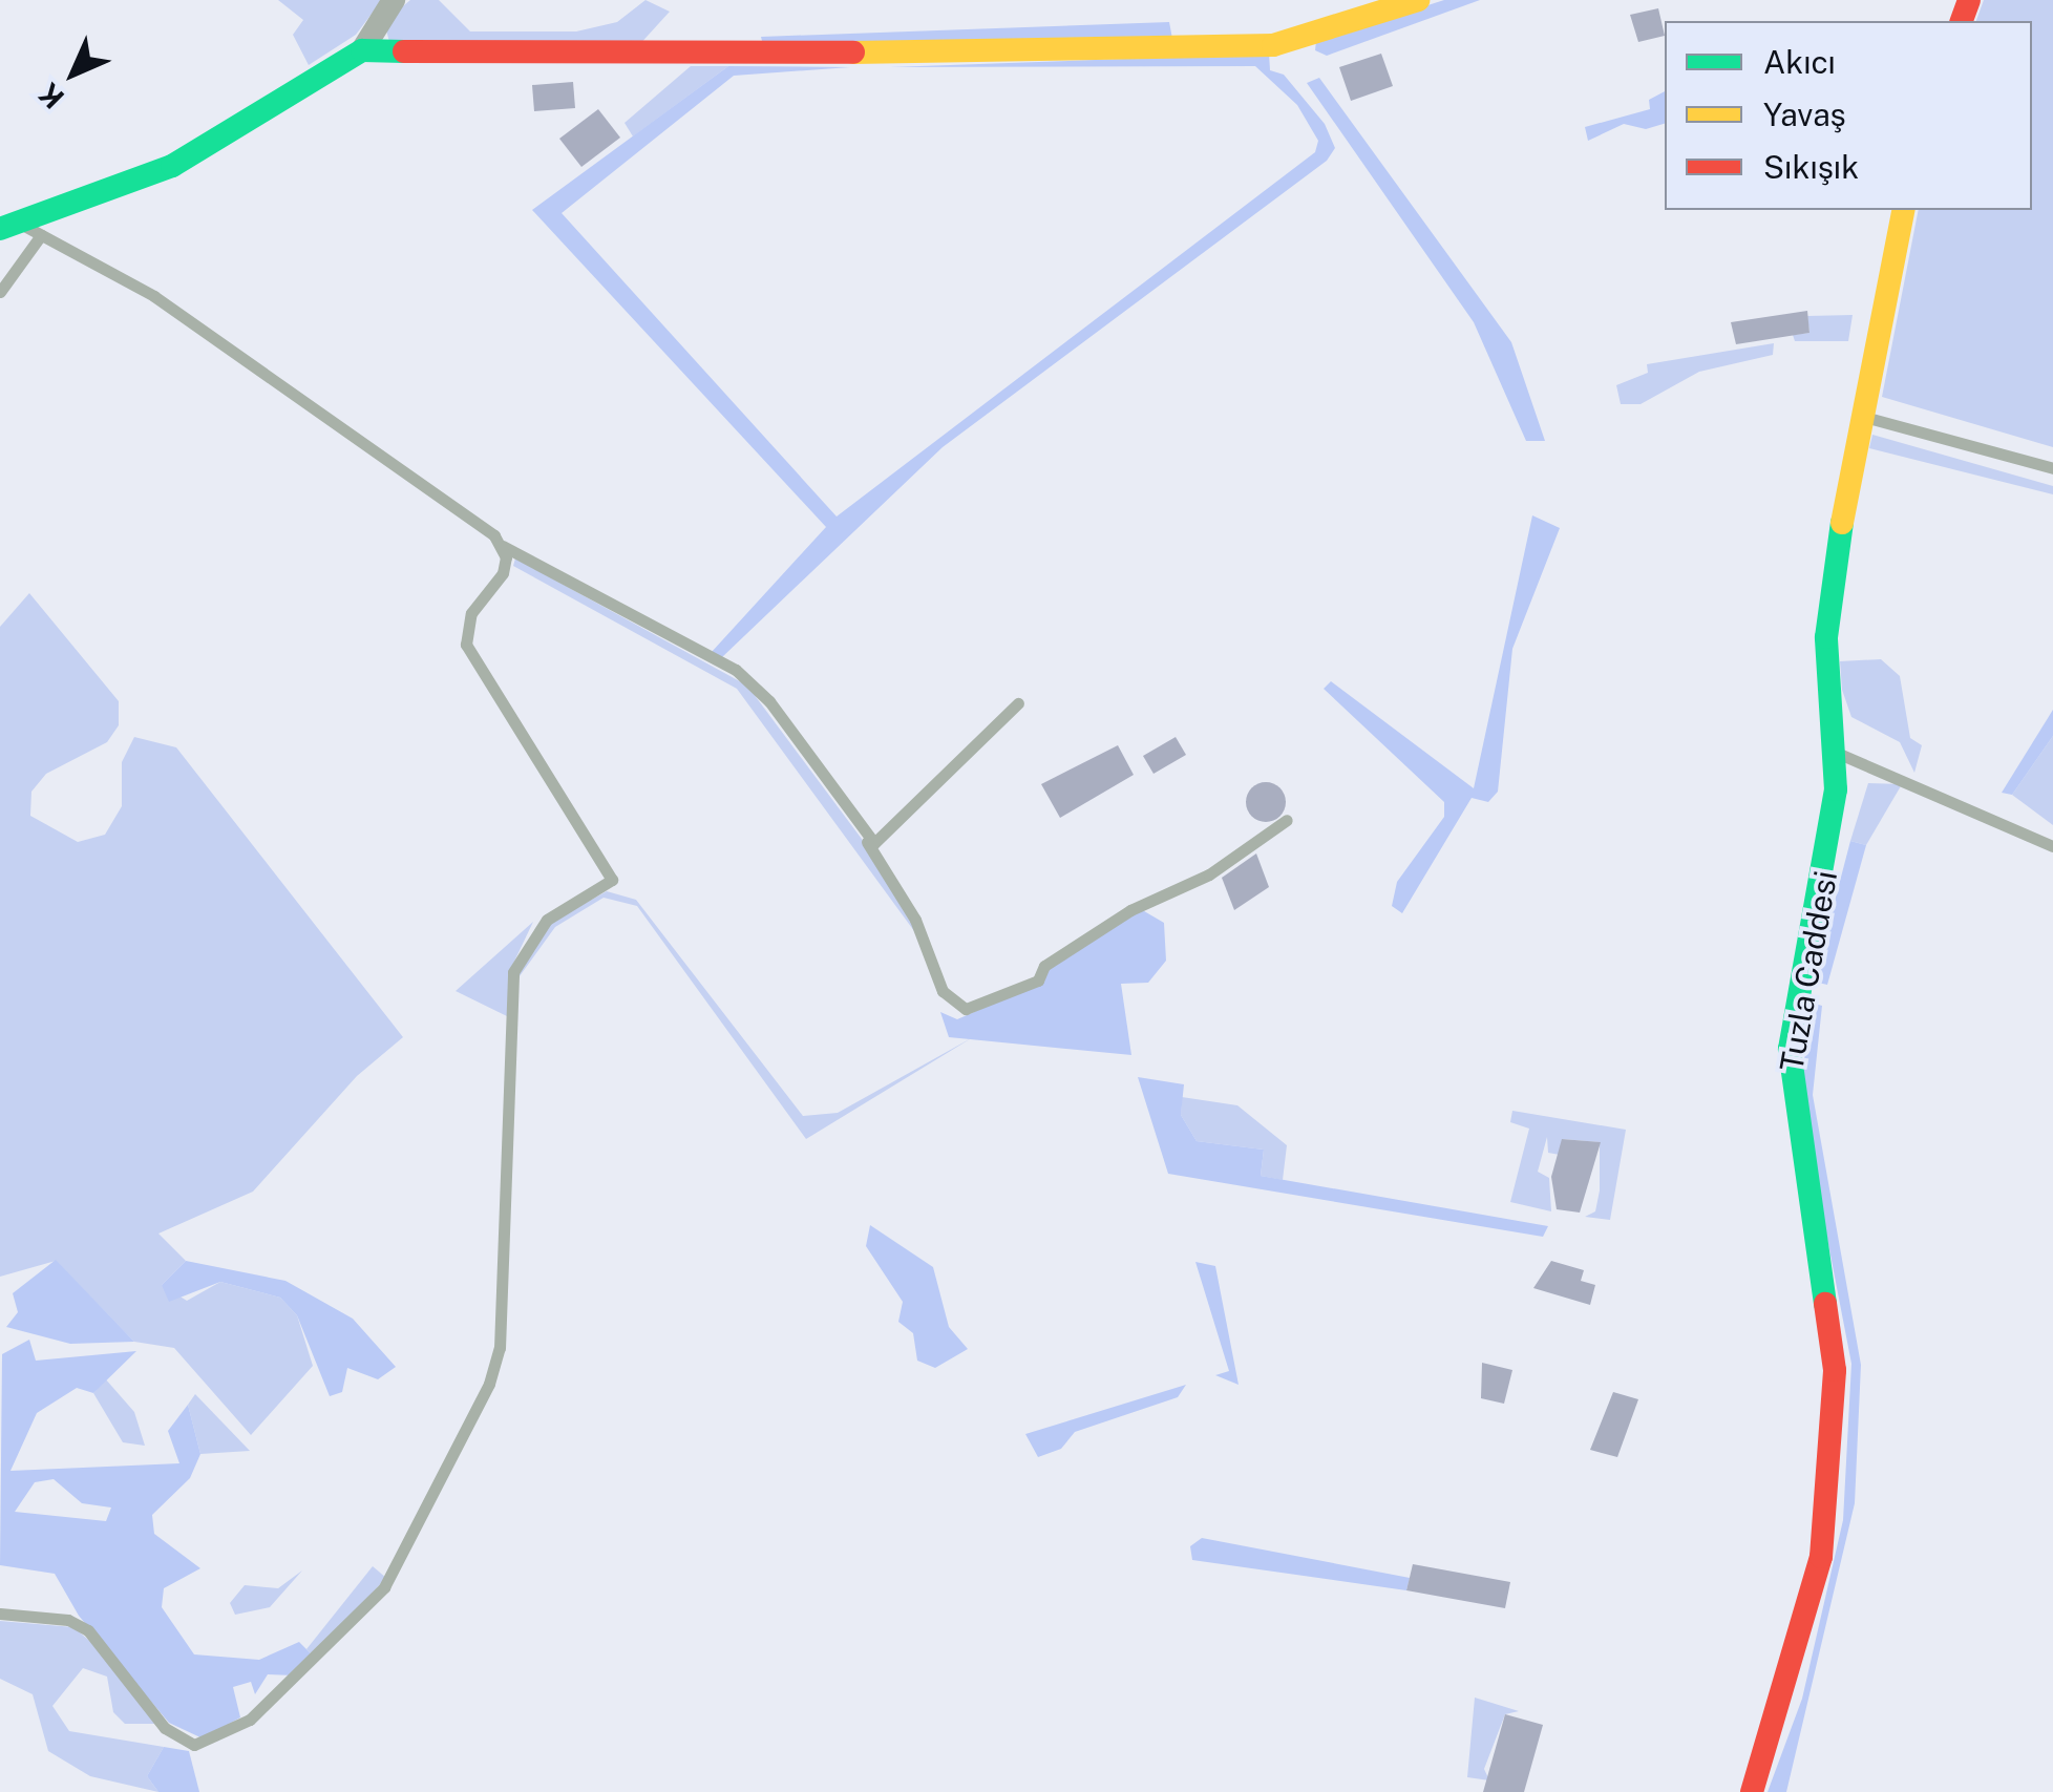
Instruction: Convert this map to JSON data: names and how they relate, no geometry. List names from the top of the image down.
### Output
{
  "streets": {
    "main road": ["Tuzla Caddesi"]
  },
  "legend": ["Akıcı", "Yavaş", "Sıkışık"],
  "north": "bottom left"
}
